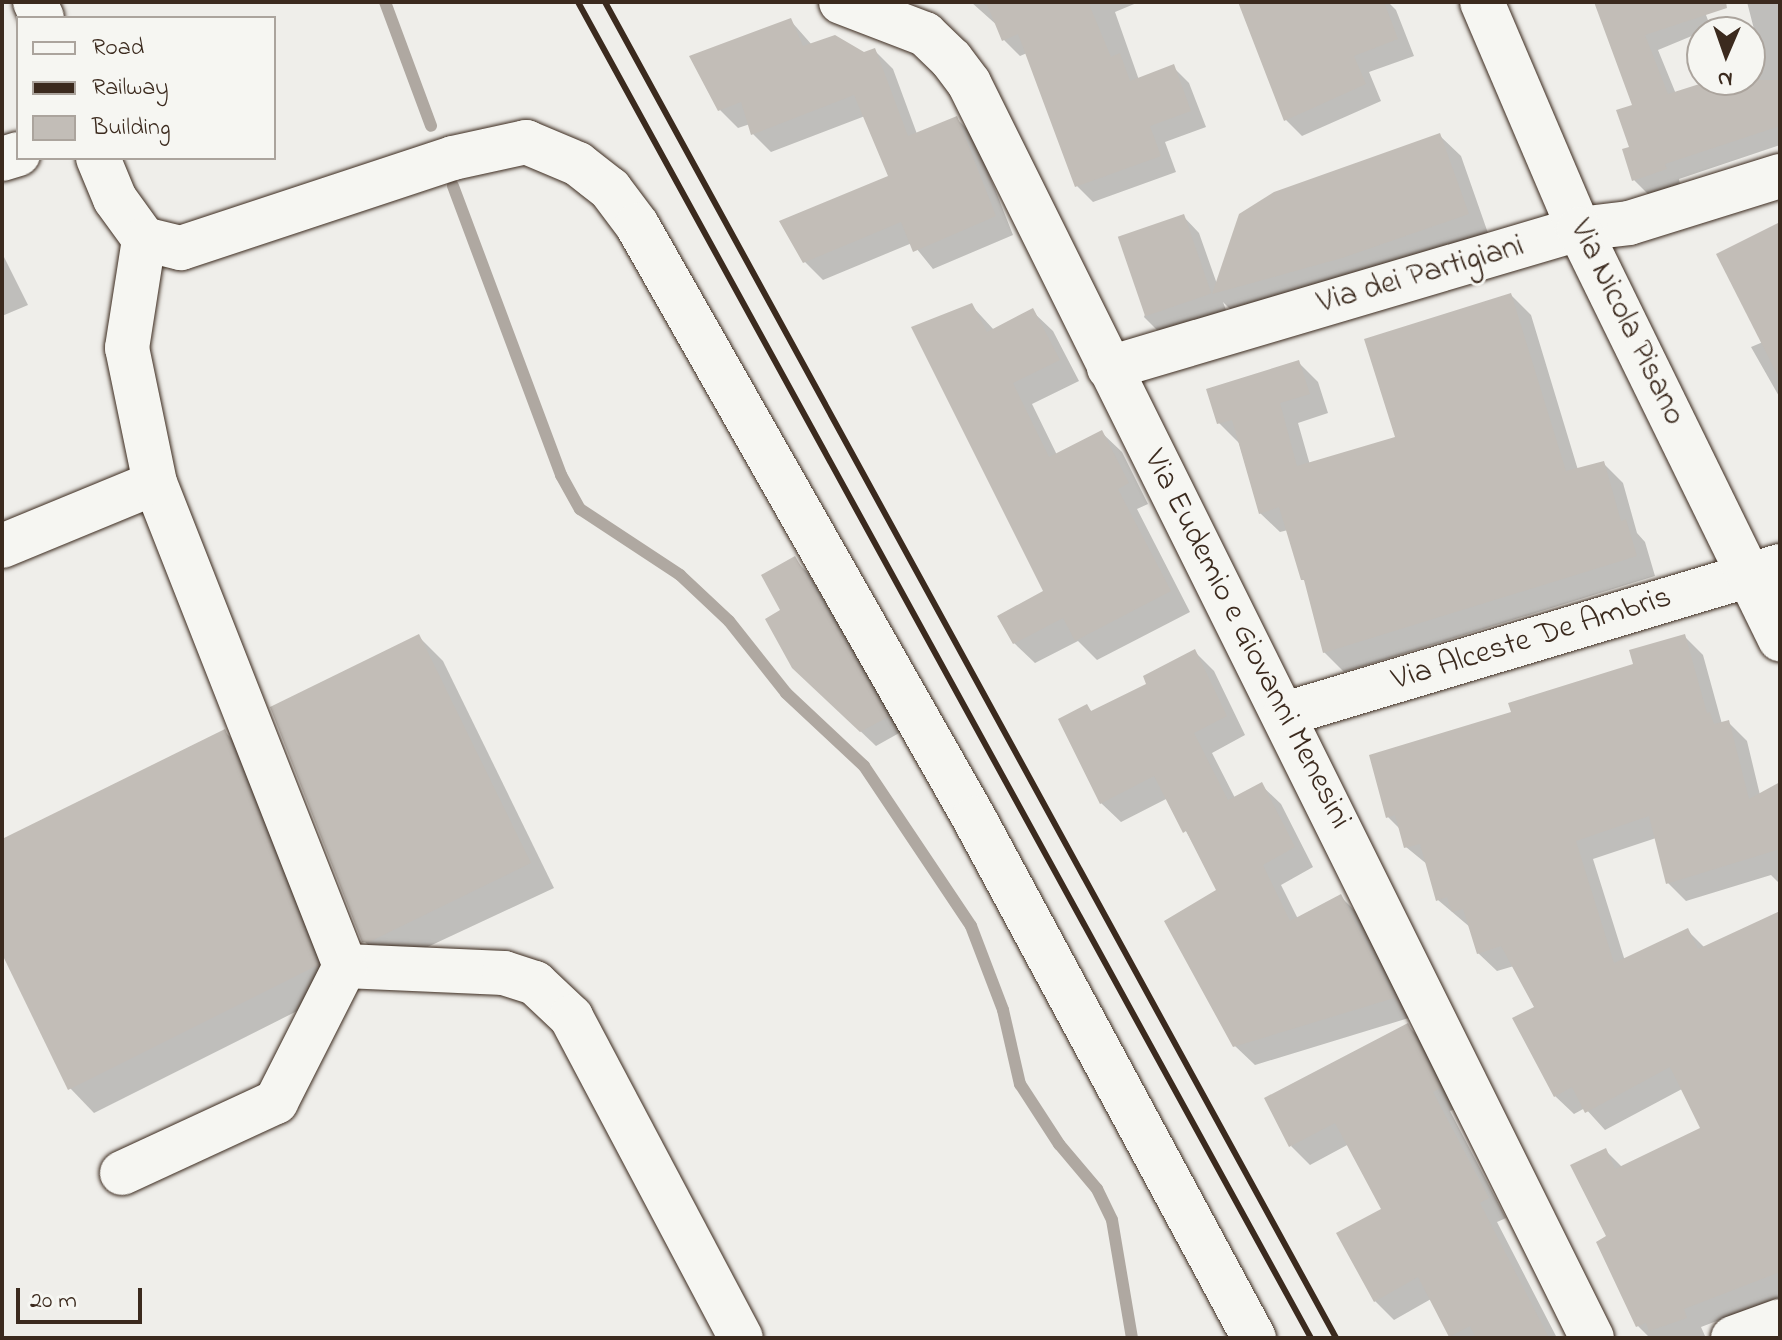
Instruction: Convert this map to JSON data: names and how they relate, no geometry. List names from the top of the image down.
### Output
{
  "streets": {
    "street": [
      "Via dei Partigiani",
      "Via Nicola Pisano",
      "Via Eudemio e Giovanni Menesini",
      "Via Alceste De Ambris"
    ]
  },
  "crossings": [
    ["Via dei Partigiani", "Via Nicola Pisano"],
    ["Via dei Partigiani", "Via Eudemio e Giovanni Menesini"],
    ["Via Nicola Pisano", "Via Alceste De Ambris"],
    ["Via Eudemio e Giovanni Menesini", "Via Alceste De Ambris"]
  ],
  "legend": ["Road", "Railway", "Building"],
  "scale_bar": "20 m",
  "north": "bottom"
}
